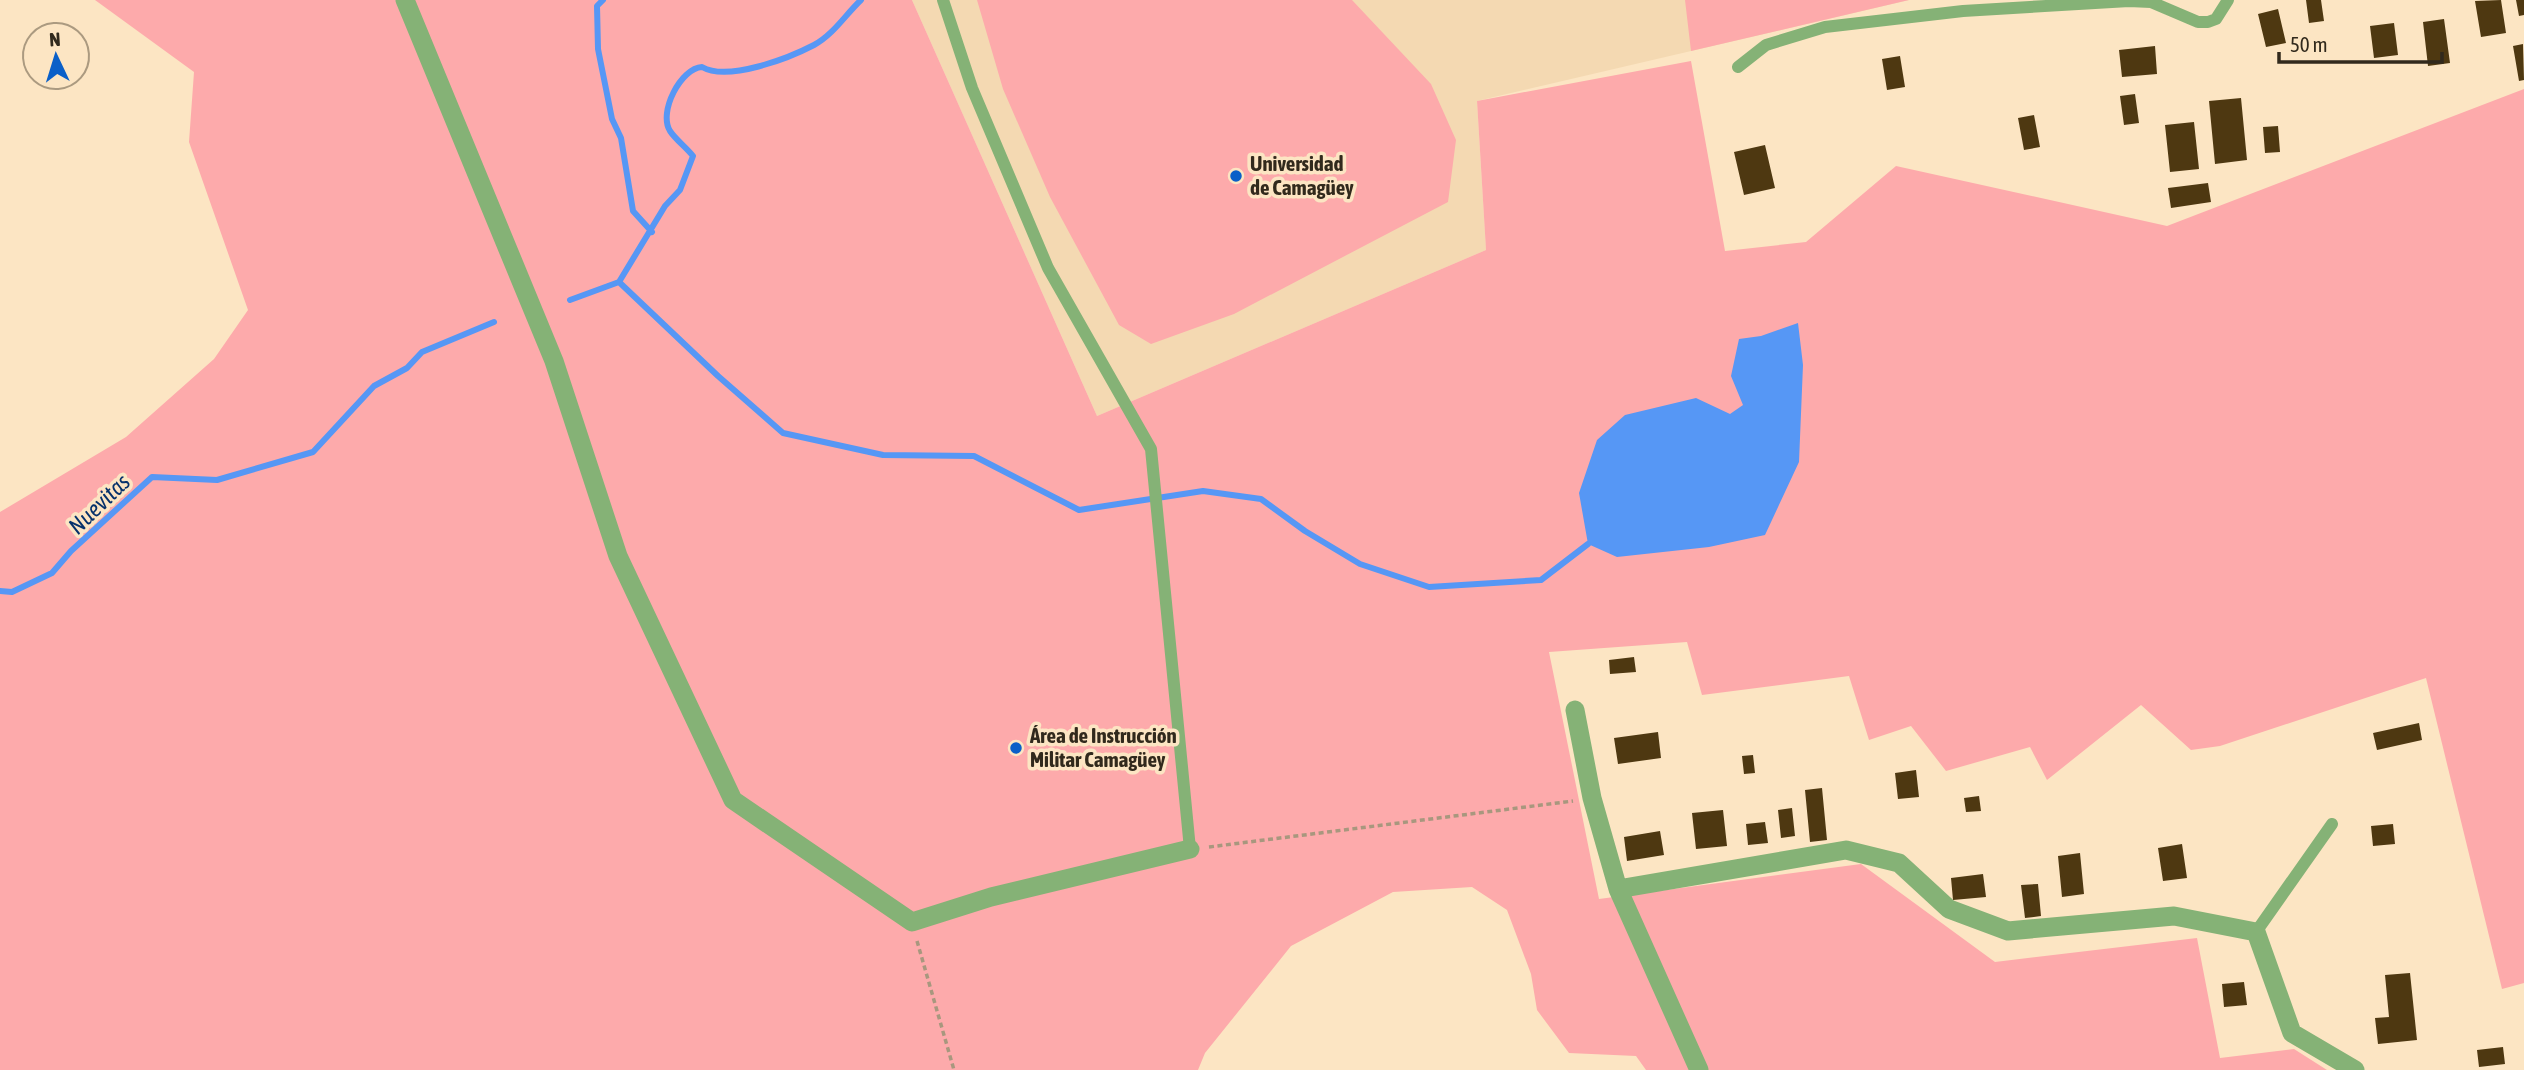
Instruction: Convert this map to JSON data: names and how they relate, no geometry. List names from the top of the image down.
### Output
{
  "water": ["Nuevitas"],
  "places": ["Universidad de Camagüey", "Área de Instrucción Militar Camagüey"],
  "scale_bar": "50 m",
  "north": "top"
}
